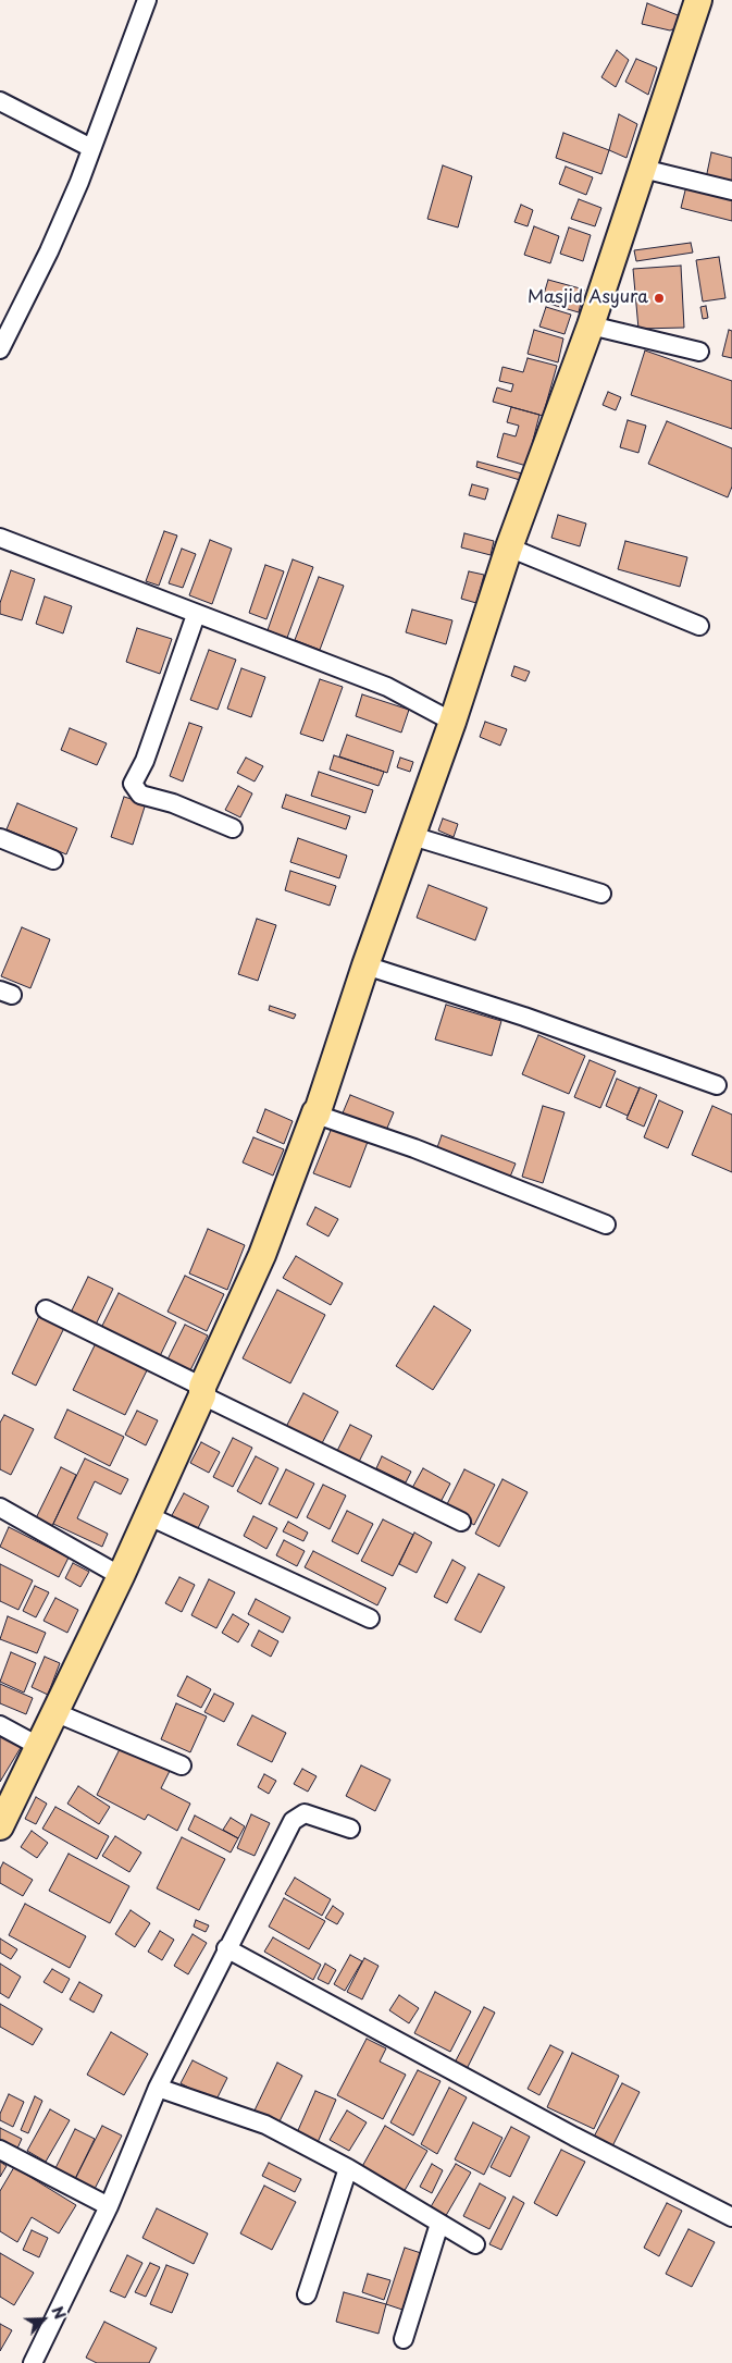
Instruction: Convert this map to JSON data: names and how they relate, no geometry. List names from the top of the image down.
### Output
{
  "places": ["Masjid Asyura"],
  "north": "top right"
}
